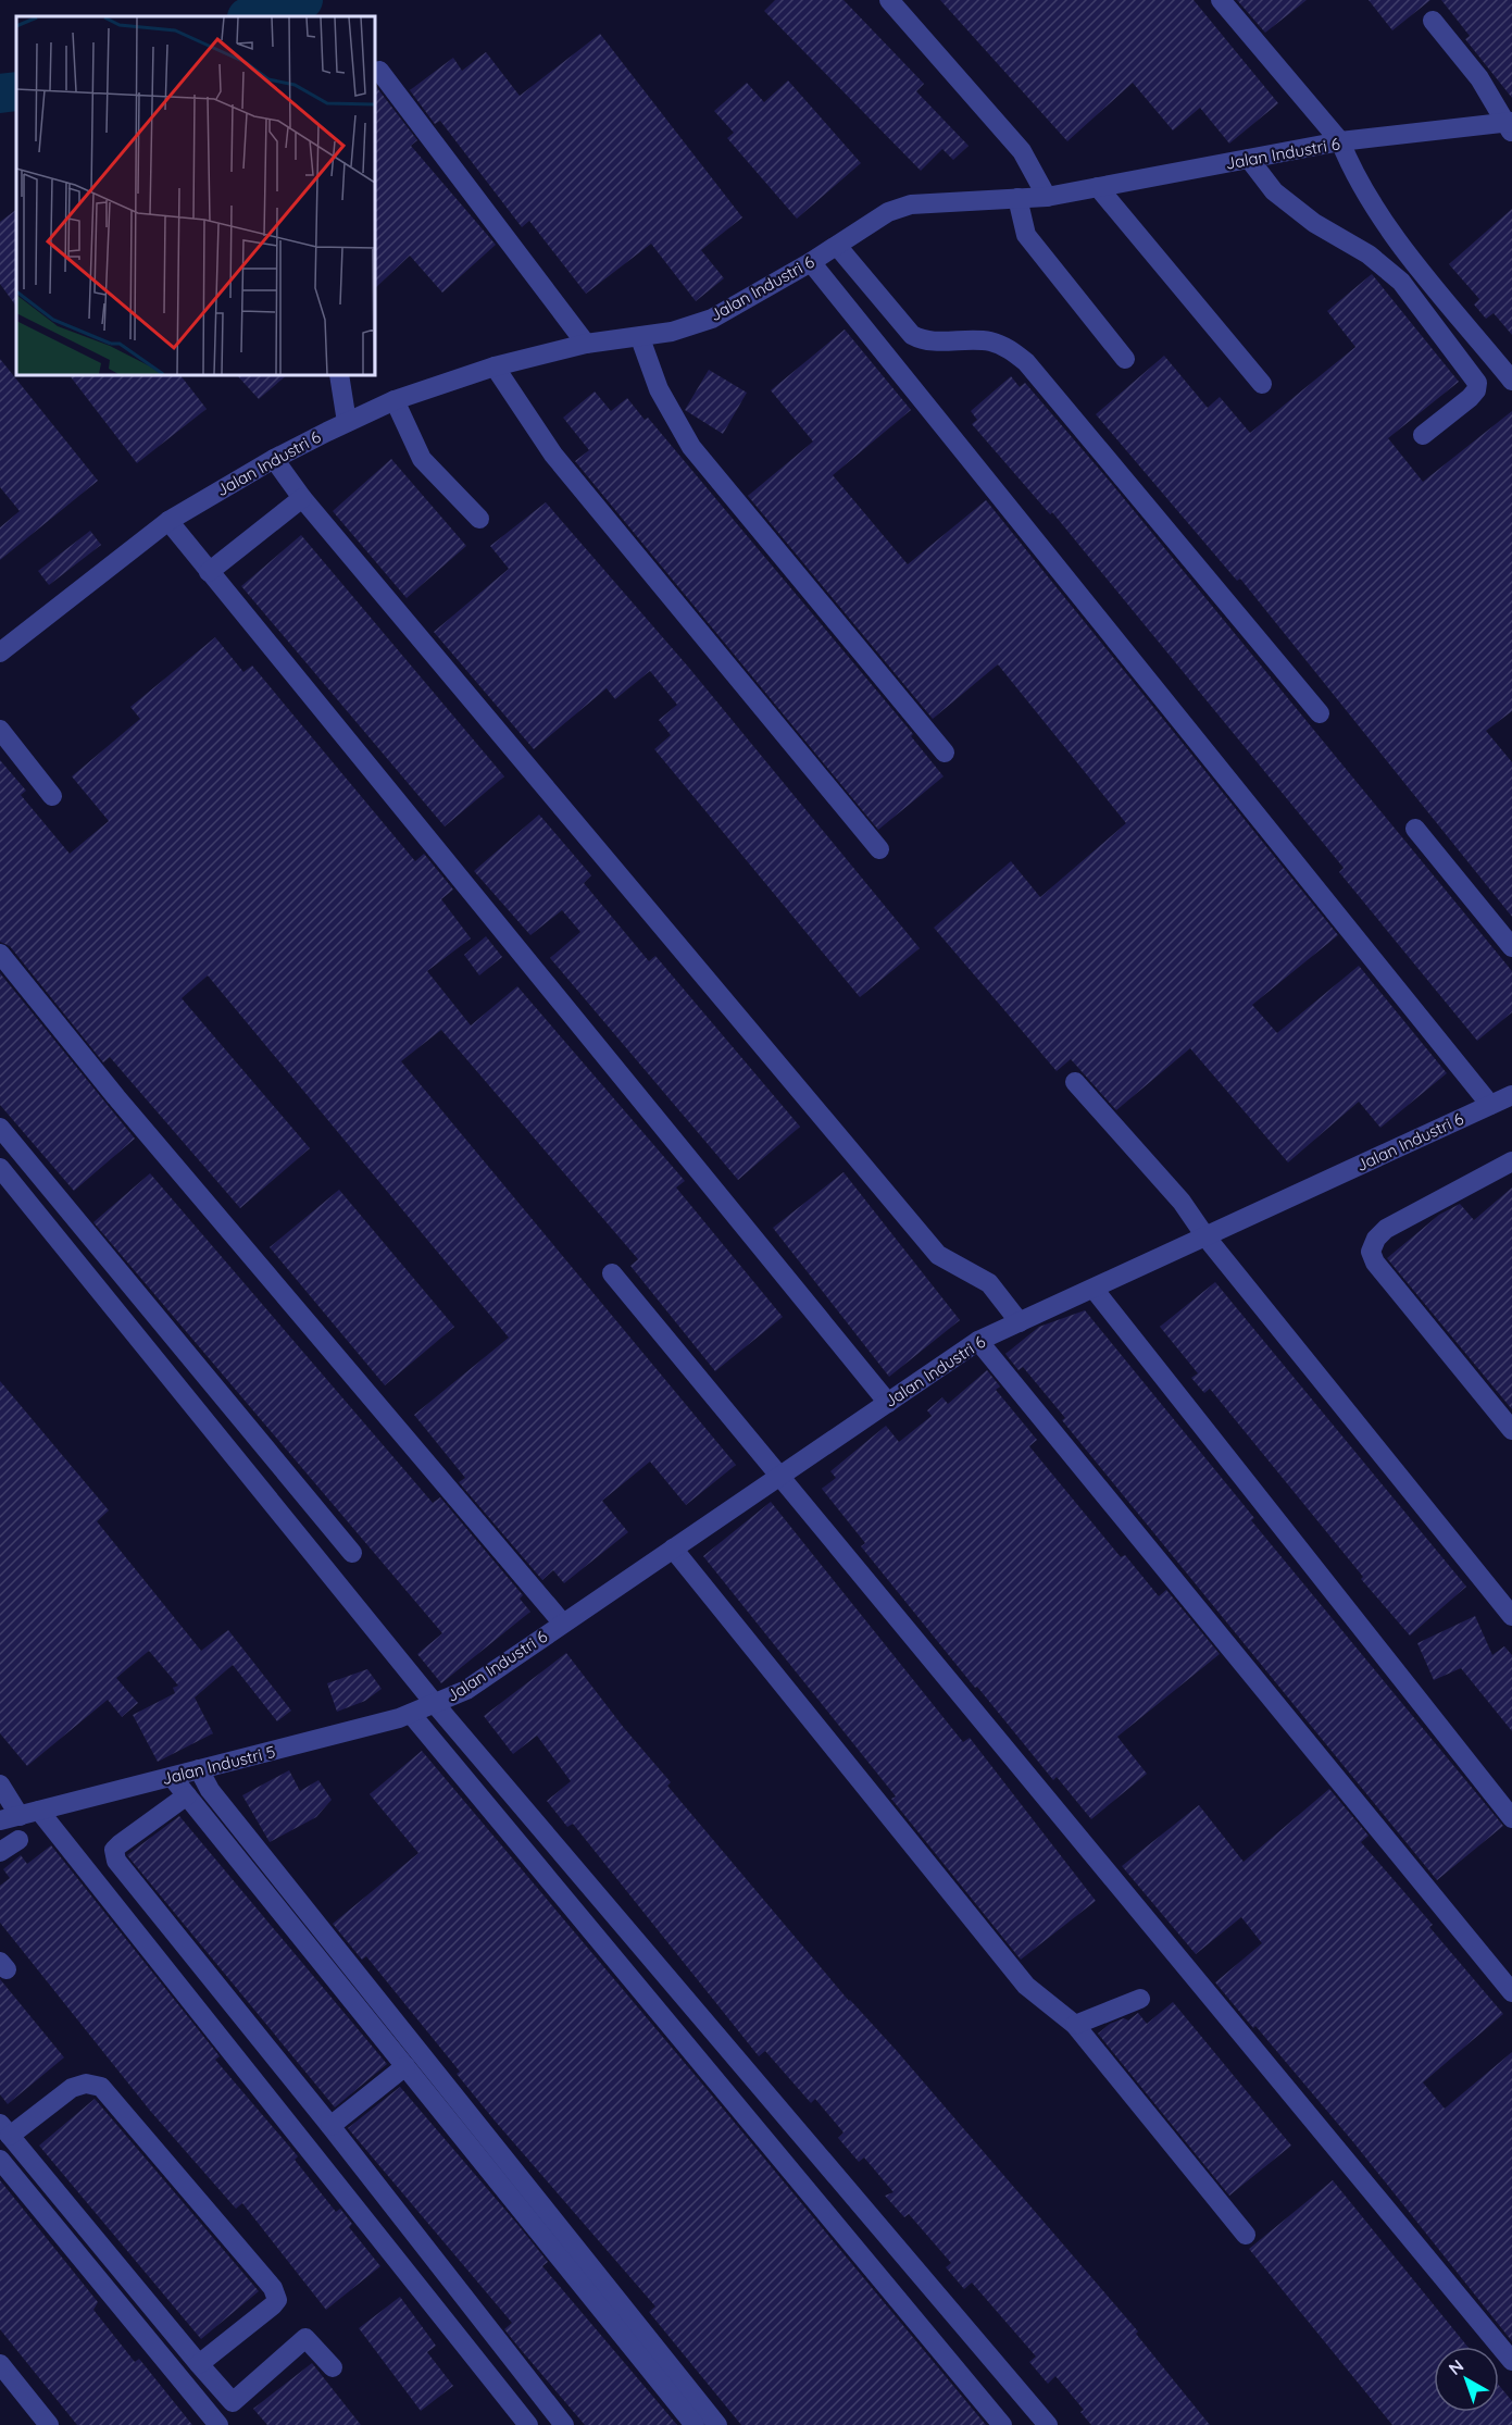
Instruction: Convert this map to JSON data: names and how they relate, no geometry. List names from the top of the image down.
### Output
{
  "streets": {
    "street": ["Jalan Industri 6", "Jalan Industri 5"]
  },
  "crossings": [
    ["Jalan Industri 6", "Jalan Industri 5"]
  ],
  "north": "top left"
}
